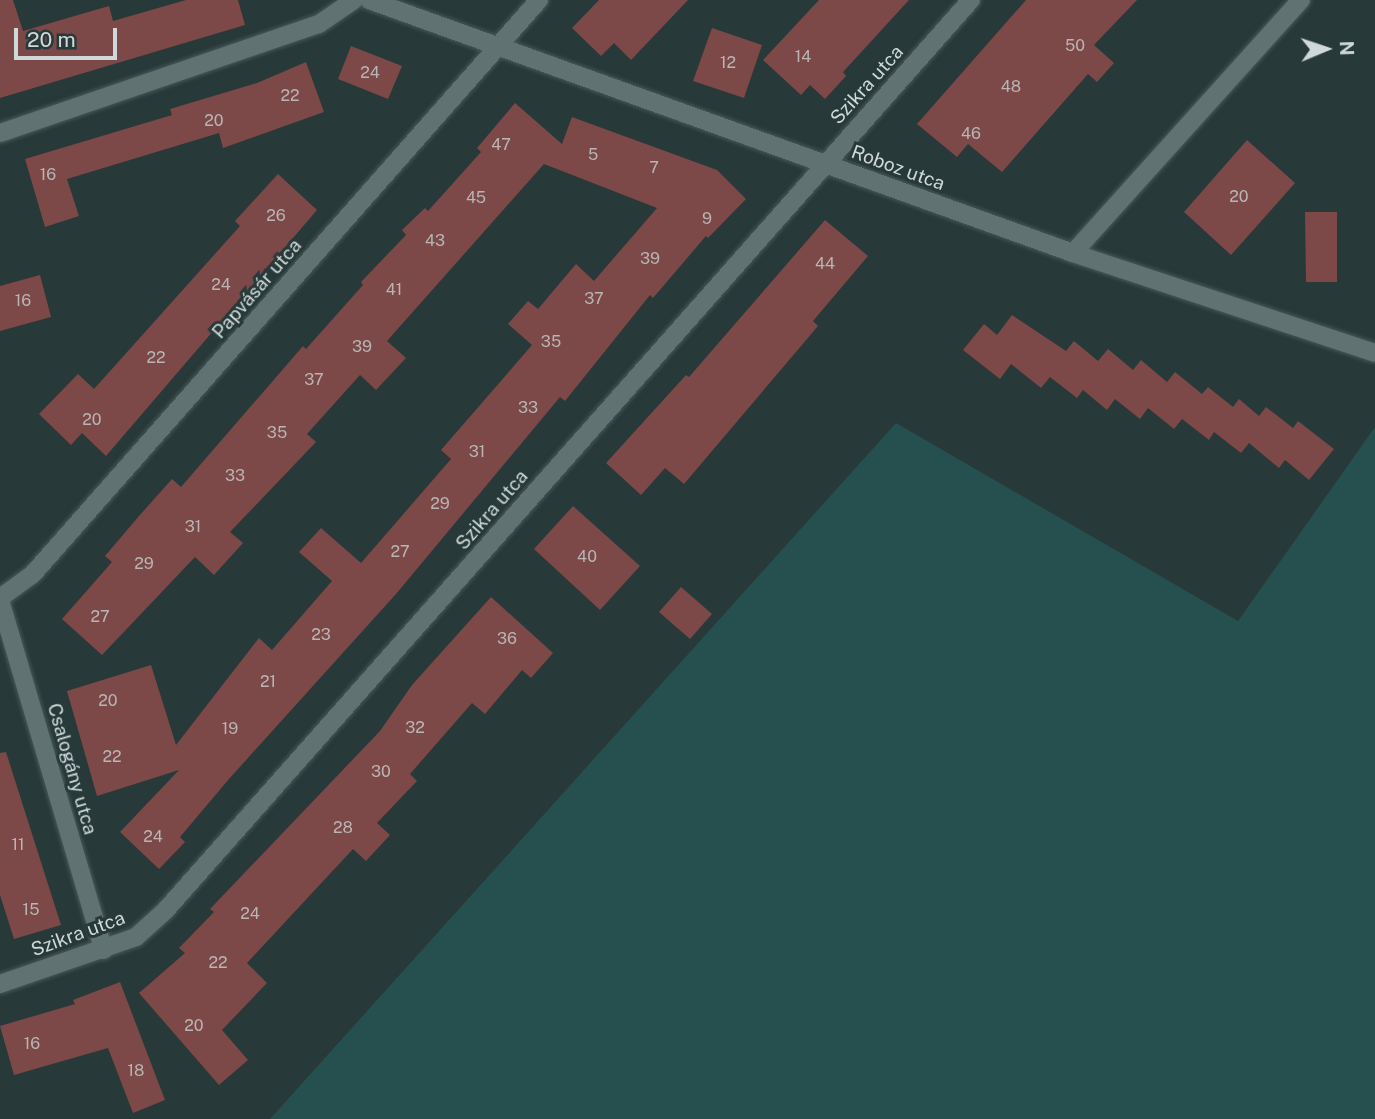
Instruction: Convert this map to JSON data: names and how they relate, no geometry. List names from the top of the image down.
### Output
{
  "streets": {
    "street": [
      "Szikra utca",
      "Roboz utca",
      "Papvásár utca",
      "Csalogány utca"
    ]
  },
  "crossings": [
    ["Szikra utca", "Roboz utca"],
    ["Szikra utca", "Csalogány utca"],
    ["Roboz utca", "Papvásár utca"],
    ["Papvásár utca", "Csalogány utca"]
  ],
  "house_numbers": [
    "50",
    "14",
    "12",
    "24",
    "48",
    "22",
    "20",
    "46",
    "47",
    "5",
    "7",
    "16",
    "20",
    "45",
    "26",
    "9",
    "43",
    "39",
    "44",
    "24",
    "41",
    "37",
    "16",
    "35",
    "39",
    "22",
    "37",
    "33",
    "20",
    "35",
    "31",
    "33",
    "29",
    "31",
    "27",
    "40",
    "29",
    "27",
    "23",
    "36",
    "21",
    "20",
    "32",
    "19",
    "22",
    "30",
    "28",
    "24",
    "11",
    "15",
    "24",
    "22",
    "20",
    "16",
    "18"
  ],
  "scale_bar": "20 m",
  "north": "right"
}
